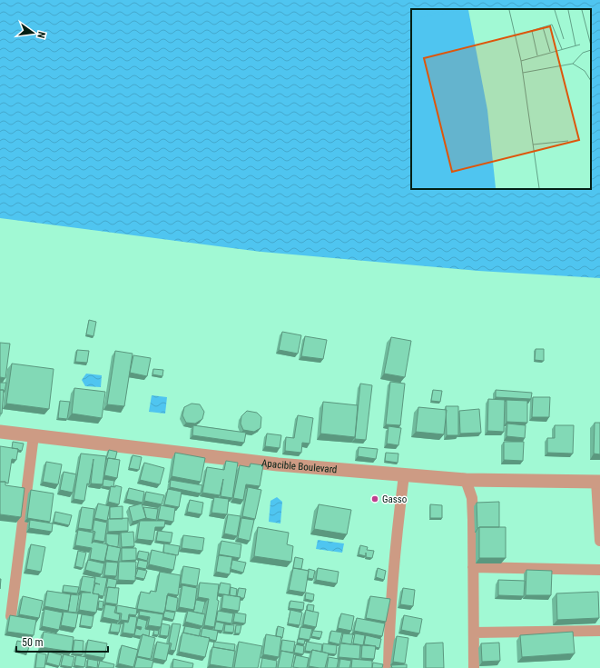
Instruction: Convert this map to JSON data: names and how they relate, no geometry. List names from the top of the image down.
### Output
{
  "streets": {
    "street": ["Apacible Boulevard"]
  },
  "places": ["Gasso"],
  "scale_bar": "50 m",
  "north": "right"
}
